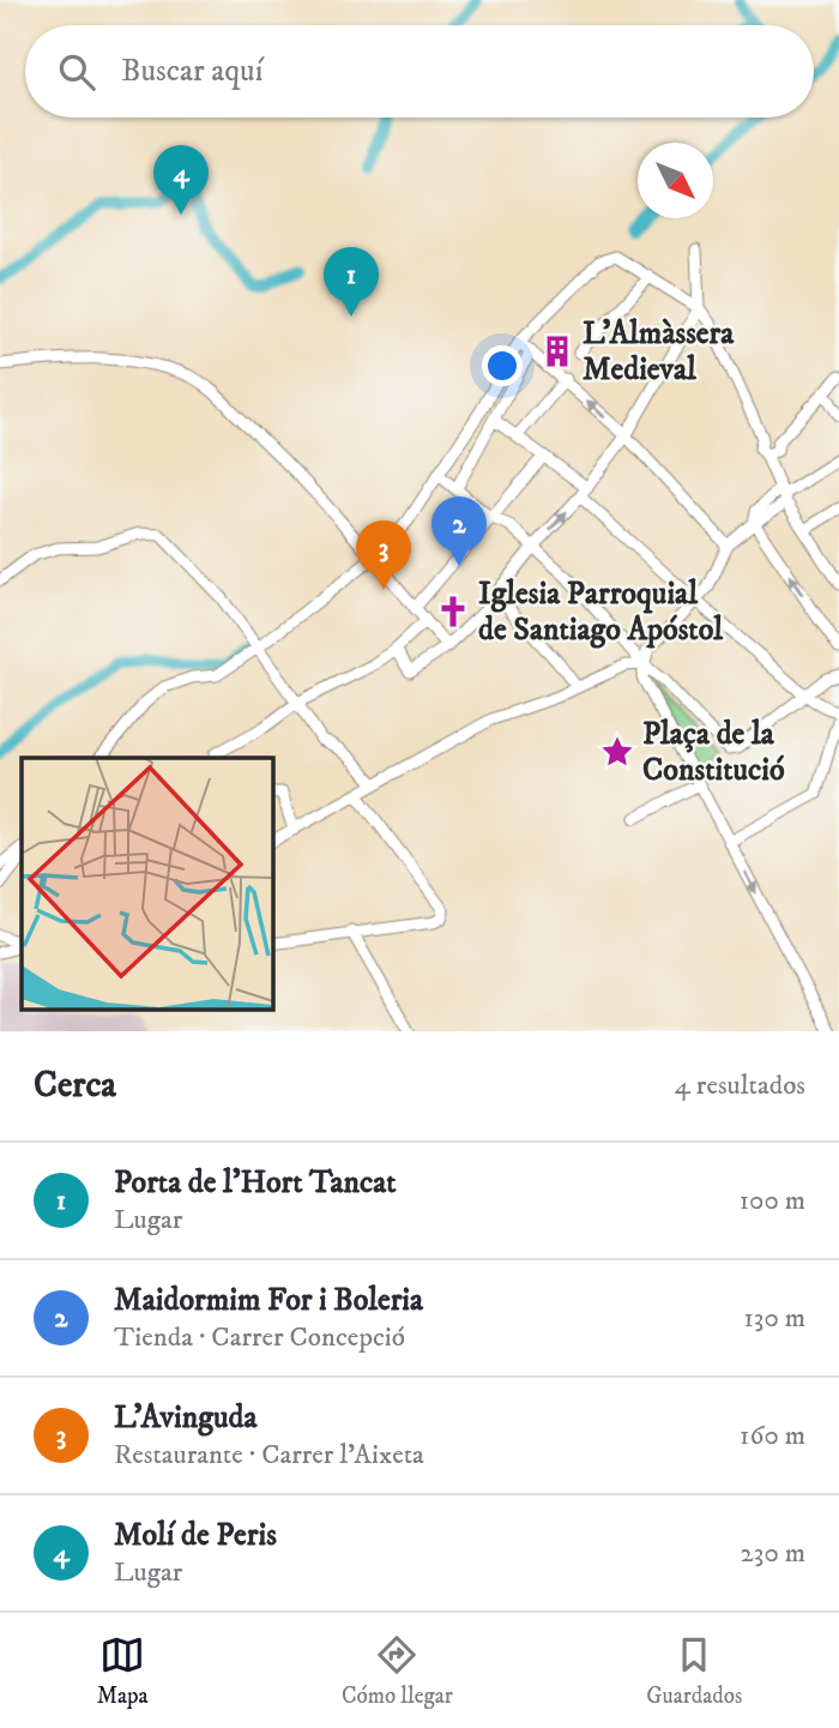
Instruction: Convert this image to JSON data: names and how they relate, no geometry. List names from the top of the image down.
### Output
{
  "places": {
    "building": ["L'Almàssera Medieval"],
    "church": ["Iglesia Parroquial de Santiago Apóstol"],
    "place": ["Plaça de la Constitució"]
  },
  "north": "bottom right",
  "page": {
    "search": "Buscar aquí",
    "pins": [
      "4",
      "1",
      "2",
      "3"
    ],
    "heading": ["Cerca", "4 resultados"],
    "list": [
      {
        "mark": "1",
        "name": "Porta de l'Hort Tancat",
        "note": "Lugar",
        "value": "100 m"
      },
      {
        "mark": "2",
        "name": "Maidormim For i Boleria",
        "note": "Tienda · Carrer Concepció",
        "value": "130 m"
      },
      {
        "mark": "3",
        "name": "L'Avinguda",
        "note": "Restaurante · Carrer l'Aixeta",
        "value": "160 m"
      },
      {
        "mark": "4",
        "name": "Molí de Peris",
        "note": "Lugar",
        "value": "230 m"
      }
    ],
    "nav": ["Mapa", "Cómo llegar", "Guardados"]
  }
}
